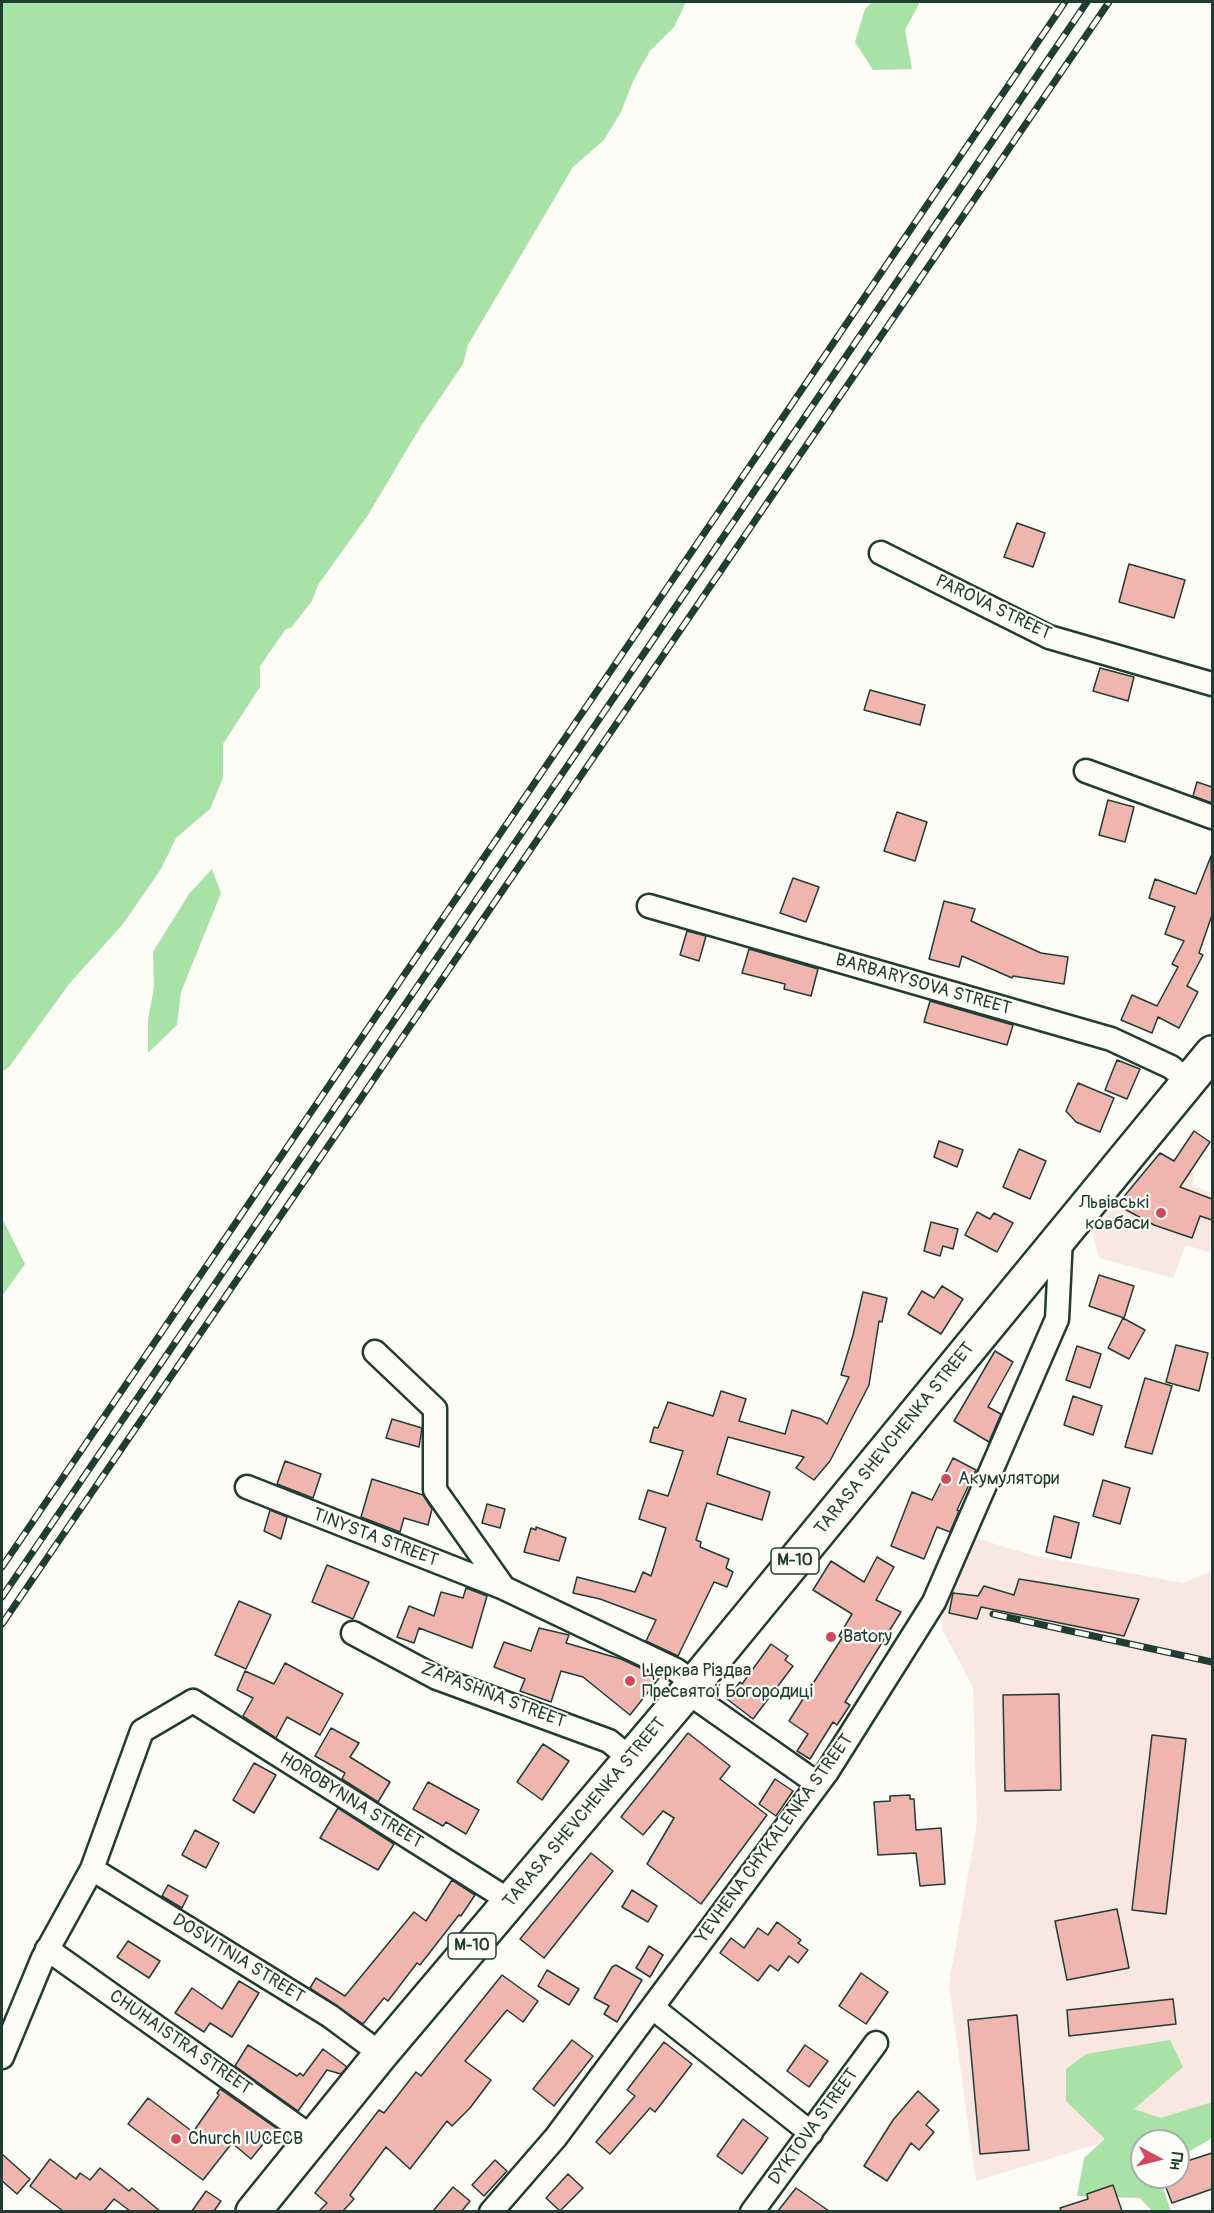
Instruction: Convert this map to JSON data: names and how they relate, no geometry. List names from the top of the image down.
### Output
{
  "streets": {
    "main road": ["TARASA SHEVCHENKA STREET", "М-10"],
    "street": [
      "PAROVA STREET",
      "BARBARYSOVA STREET",
      "TINYSTA STREET",
      "ZAPASHNA STREET",
      "HOROBYNNA STREET",
      "YEVHENA CHYKALENKA STREET",
      "DOSVITNIA STREET",
      "CHUHAISTRA STREET",
      "DYKTOVA STREET"
    ]
  },
  "crossings": [
    ["BARBARYSOVA STREET", "TARASA SHEVCHENKA STREET"],
    ["TARASA SHEVCHENKA STREET", "TINYSTA STREET"],
    ["TARASA SHEVCHENKA STREET", "ZAPASHNA STREET"],
    ["TARASA SHEVCHENKA STREET", "HOROBYNNA STREET"],
    ["TARASA SHEVCHENKA STREET", "YEVHENA CHYKALENKA STREET"],
    ["TARASA SHEVCHENKA STREET", "DOSVITNIA STREET"],
    ["TARASA SHEVCHENKA STREET", "CHUHAISTRA STREET"],
    ["TINYSTA STREET", "YEVHENA CHYKALENKA STREET"],
    ["HOROBYNNA STREET", "DOSVITNIA STREET"]
  ],
  "places": [
    "Львівські ковбаси",
    "Акумулятори",
    "Batory",
    "Церква Різдва Пресвятої Богородиці",
    "Church IUCECB"
  ],
  "north": "right"
}
